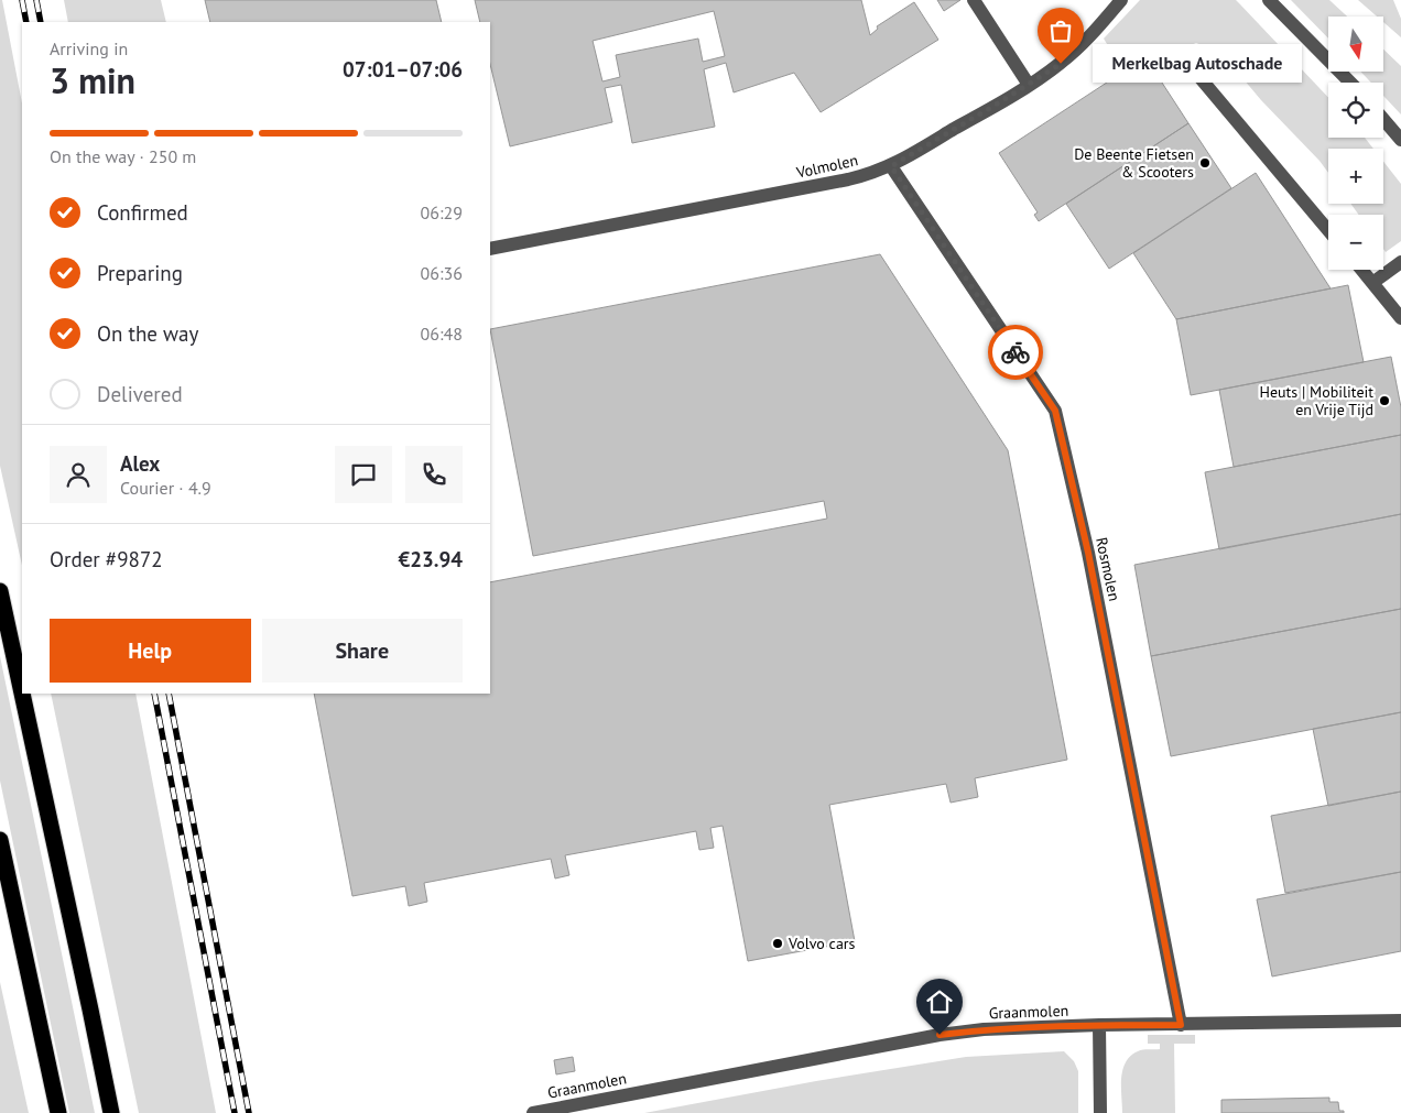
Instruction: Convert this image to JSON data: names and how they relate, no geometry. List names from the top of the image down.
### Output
{
  "streets": {
    "street": ["Volmolen", "Rosmolen", "Graanmolen"]
  },
  "crossings": [
    ["Volmolen", "Rosmolen"],
    ["Rosmolen", "Graanmolen"]
  ],
  "places": [
    "Merkelbag Autoschade",
    "De Beente Fietsen & Scooters",
    "Heuts | Mobiliteit en Vrije Tijd",
    "Volvo cars"
  ],
  "north": "bottom",
  "page": {
    "map_buttons": ["+", "−"],
    "heading": ["3 min", "Arriving in", "07:01–07:06"],
    "panel": [
      "Alex",
      "Courier · 4.9",
      "Order #9872",
      "€23.94"
    ],
    "bubble": "Merkelbag Autoschade",
    "bar": "On the way · 250 m",
    "list": [
      ["Confirmed", "06:29"],
      ["Preparing", "06:36"],
      ["On the way", "06:48"],
      "Delivered"
    ],
    "buttons": ["Help", "Share"]
  }
}
